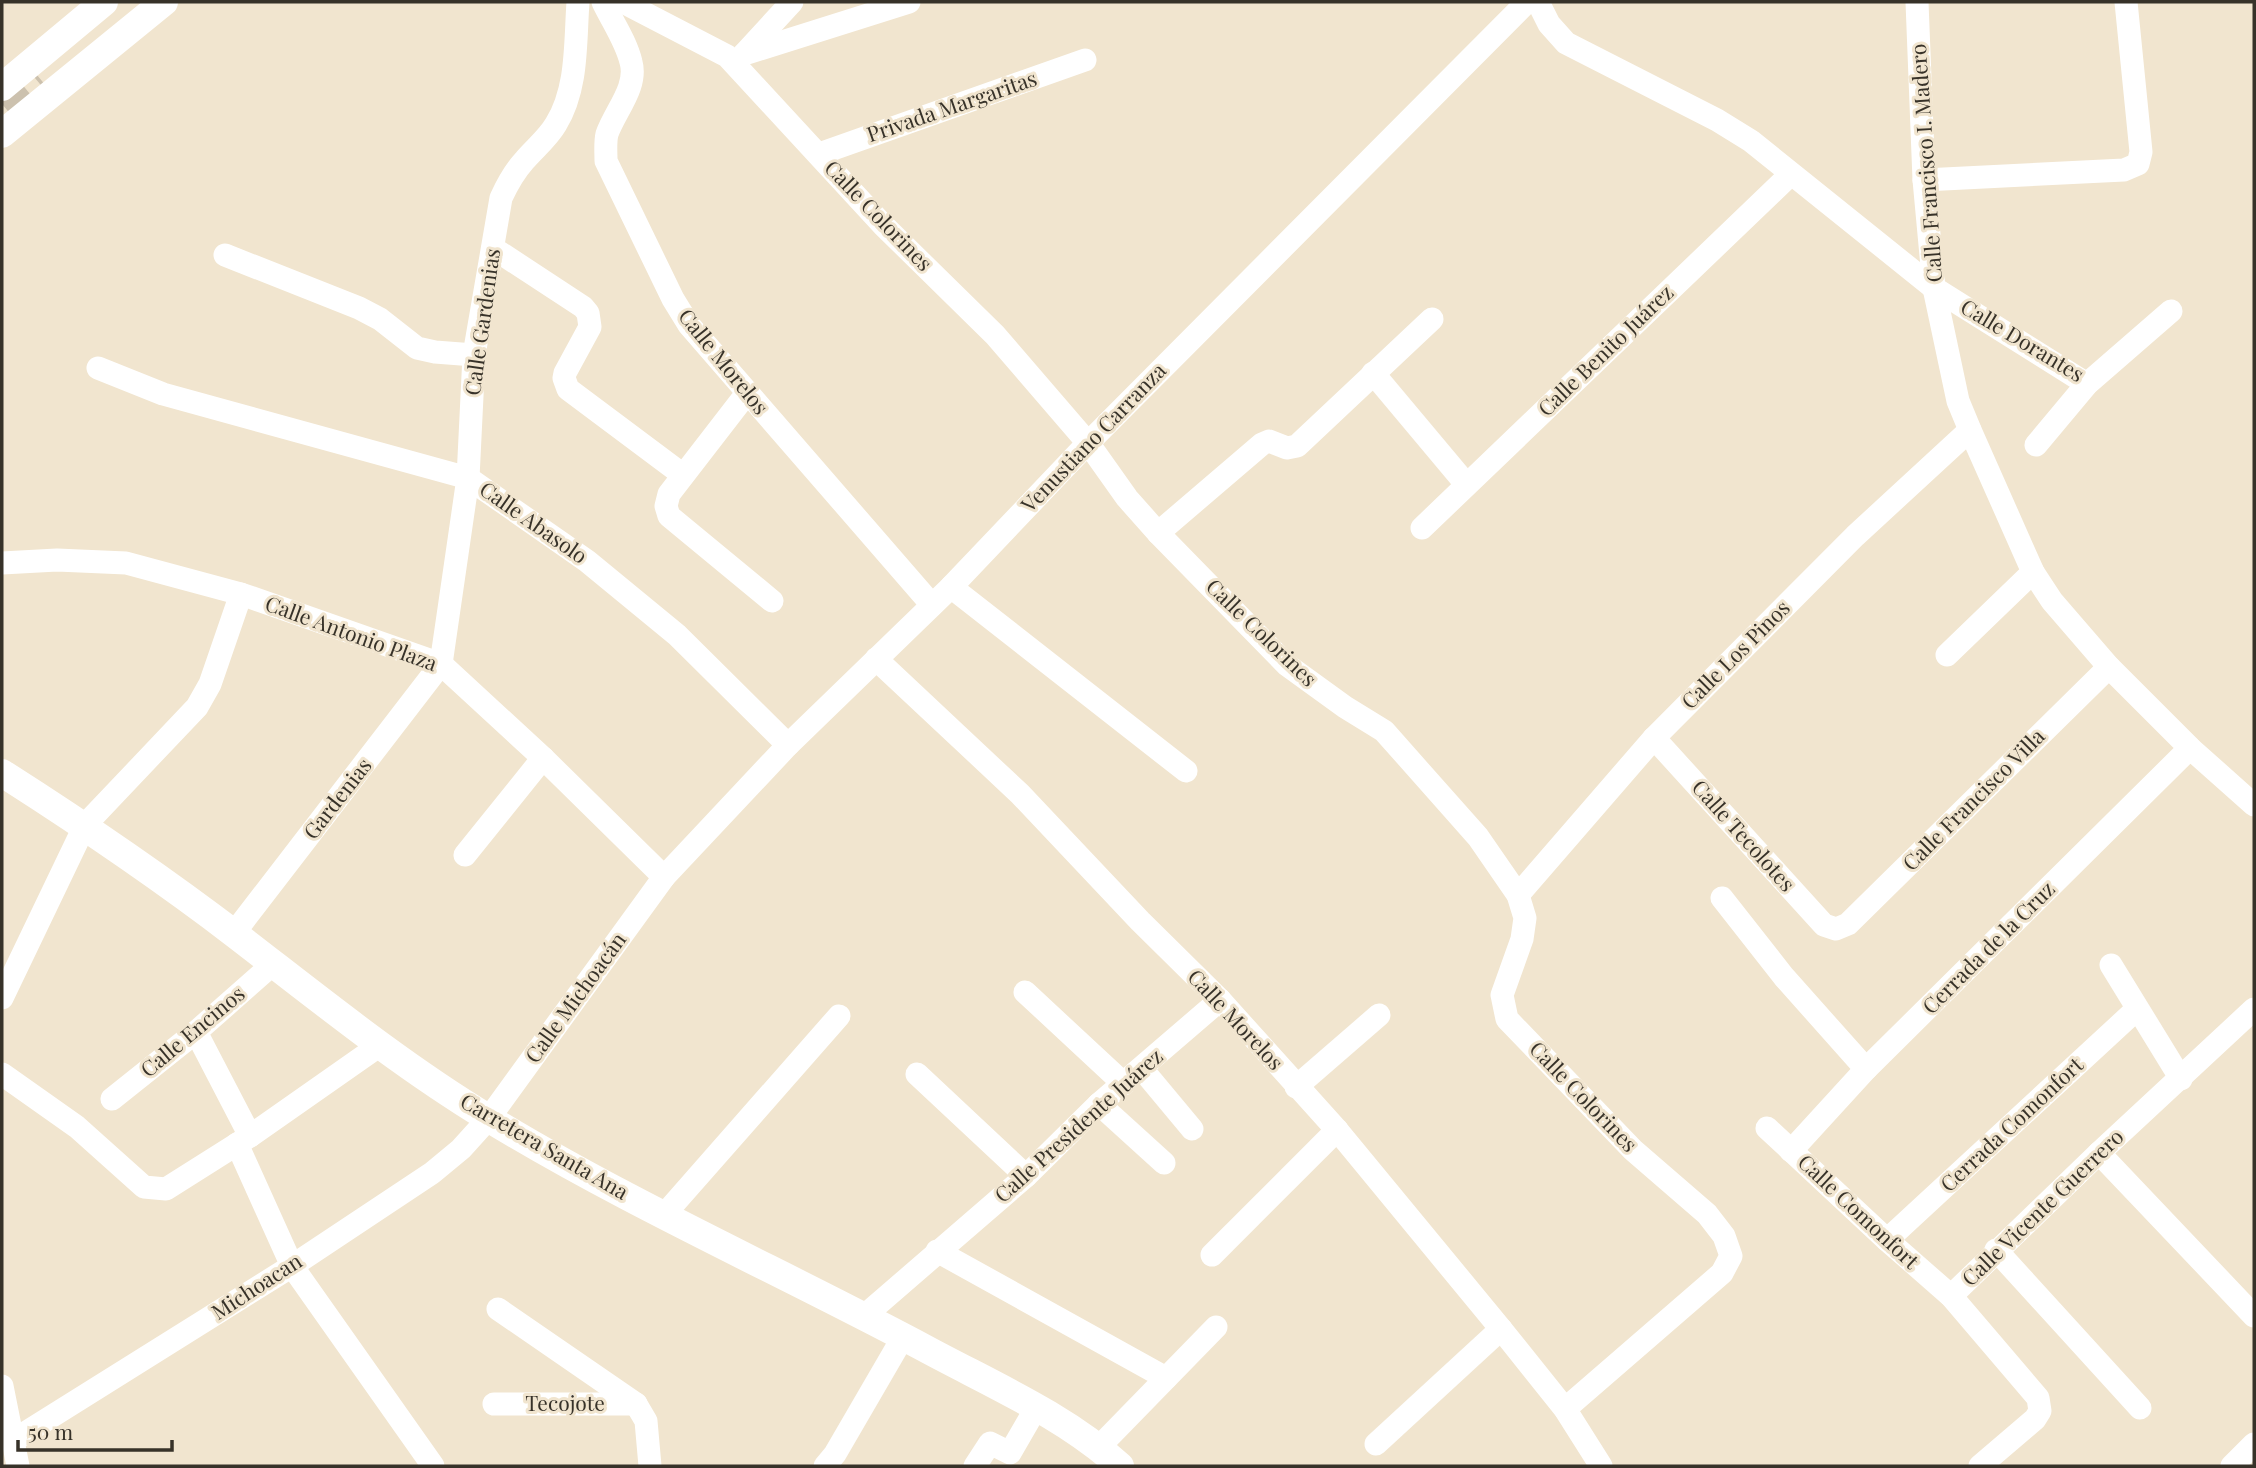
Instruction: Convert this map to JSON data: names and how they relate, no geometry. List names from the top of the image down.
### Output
{
  "streets": {
    "main road": ["Carretera Santa Ana"],
    "street": [
      "Privada Margaritas",
      "Calle Francisco I. Madero",
      "Calle Colorines",
      "Calle Gardenias",
      "Calle Dorantes",
      "Calle Benito Juárez",
      "Calle Morelos",
      "Venustiano Carranza",
      "Calle Abasolo",
      "Calle Antonio Plaza",
      "Calle Los Pinos",
      "Gardenias",
      "Calle Francisco Villa",
      "Calle Tecolotes",
      "Cerrada de la Cruz",
      "Calle Michoacán",
      "Calle Encinos",
      "Cerrada Comonfort",
      "Calle Presidente Juárez",
      "Calle Vicente Guerrero",
      "Calle Comonfort",
      "Michoacan",
      "Tecojote"
    ]
  },
  "crossings": [
    ["Privada Margaritas", "Calle Colorines"],
    ["Calle Francisco I. Madero", "Calle Dorantes"],
    ["Calle Francisco I. Madero", "Calle Los Pinos"],
    ["Calle Francisco I. Madero", "Calle Francisco Villa"],
    ["Calle Francisco I. Madero", "Cerrada de la Cruz"],
    ["Calle Colorines", "Calle Morelos"],
    ["Calle Colorines", "Venustiano Carranza"],
    ["Calle Colorines", "Calle Los Pinos"],
    ["Calle Gardenias", "Calle Abasolo"],
    ["Calle Gardenias", "Calle Antonio Plaza"],
    ["Calle Gardenias", "Gardenias"],
    ["Calle Dorantes", "Calle Benito Juárez"],
    ["Calle Morelos", "Venustiano Carranza"],
    ["Calle Morelos", "Calle Presidente Juárez"],
    ["Venustiano Carranza", "Calle Abasolo"],
    ["Venustiano Carranza", "Calle Antonio Plaza"],
    ["Venustiano Carranza", "Calle Michoacán"],
    ["Calle Antonio Plaza", "Gardenias"],
    ["Calle Antonio Plaza", "Calle Michoacán"],
    ["Calle Los Pinos", "Calle Tecolotes"],
    ["Gardenias", "Carretera Santa Ana"],
    ["Calle Francisco Villa", "Calle Tecolotes"],
    ["Cerrada de la Cruz", "Calle Comonfort"],
    ["Calle Michoacán", "Carretera Santa Ana"],
    ["Calle Michoacán", "Michoacan"],
    ["Calle Encinos", "Carretera Santa Ana"],
    ["Cerrada Comonfort", "Calle Comonfort"],
    ["Calle Presidente Juárez", "Carretera Santa Ana"],
    ["Carretera Santa Ana", "Michoacan"],
    ["Calle Vicente Guerrero", "Calle Comonfort"]
  ],
  "scale_bar": "50 m"
}
